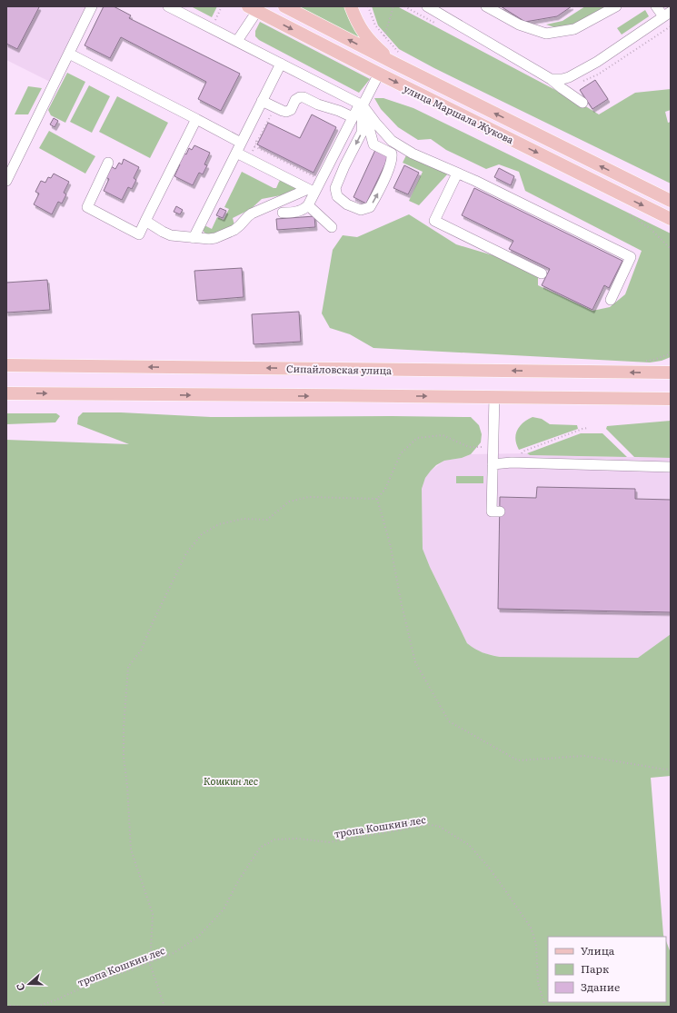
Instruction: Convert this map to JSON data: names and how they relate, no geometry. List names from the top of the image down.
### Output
{
  "streets": {
    "main road": ["улица Маршала Жукова", "Сипайловская улица"],
    "path": ["тропа Кошкин лес"]
  },
  "parks": ["Кошкин лес"],
  "legend": ["Улица", "Парк", "Здание"],
  "north": "left"
}
